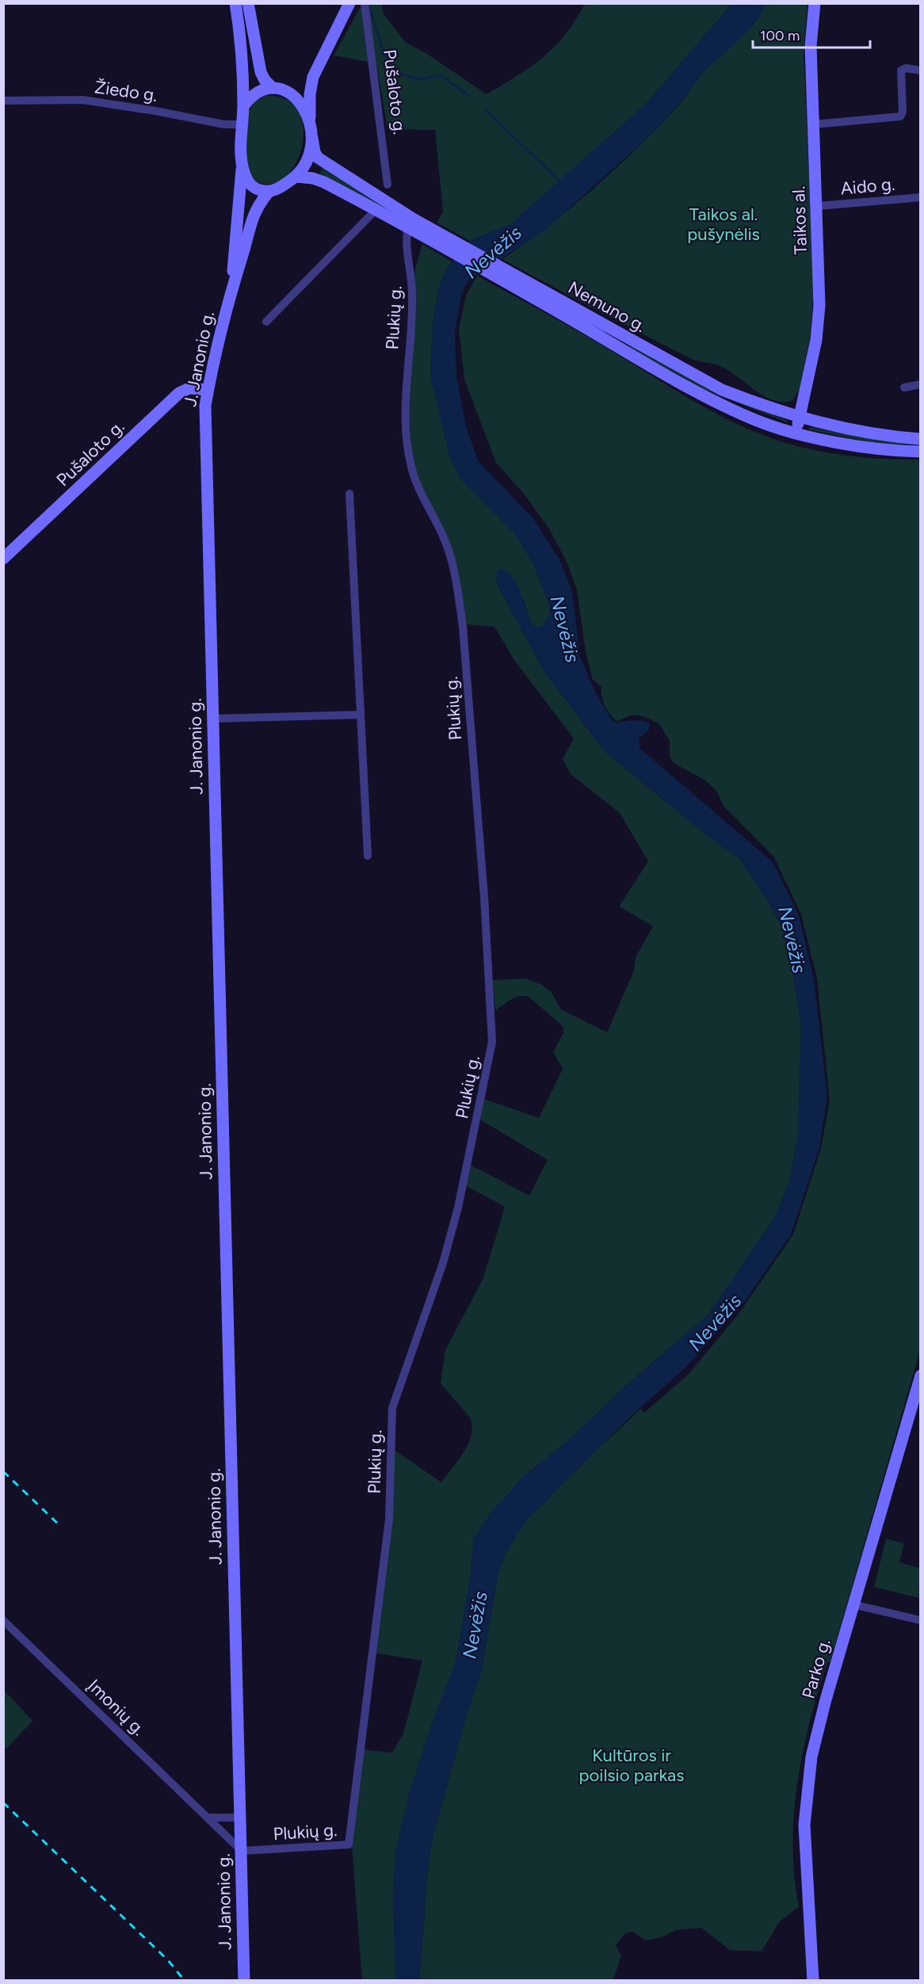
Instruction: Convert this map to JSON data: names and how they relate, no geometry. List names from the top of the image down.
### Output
{
  "streets": {
    "main road": [
      "Pušaloto g.",
      "Taikos al.",
      "Nemuno g.",
      "J. Janonio g.",
      "Parko g."
    ],
    "street": [
      "Žiedo g.",
      "Aido g.",
      "Plukių g.",
      "Įmonių g."
    ]
  },
  "crossings": [
    ["Žiedo g.", "Nemuno g."],
    ["Žiedo g.", "J. Janonio g."],
    ["Pušaloto g.", "J. Janonio g."],
    ["Aido g.", "Taikos al."],
    ["Taikos al.", "Nemuno g."],
    ["Nemuno g.", "Plukių g."],
    ["Nemuno g.", "J. Janonio g."],
    ["Plukių g.", "J. Janonio g."],
    ["Plukių g.", "Įmonių g."],
    ["J. Janonio g.", "Įmonių g."]
  ],
  "water": ["Nevėžis"],
  "parks": ["Taikos al. pušynėlis", "Kultūros ir poilsio parkas"],
  "scale_bar": "100 m"
}
